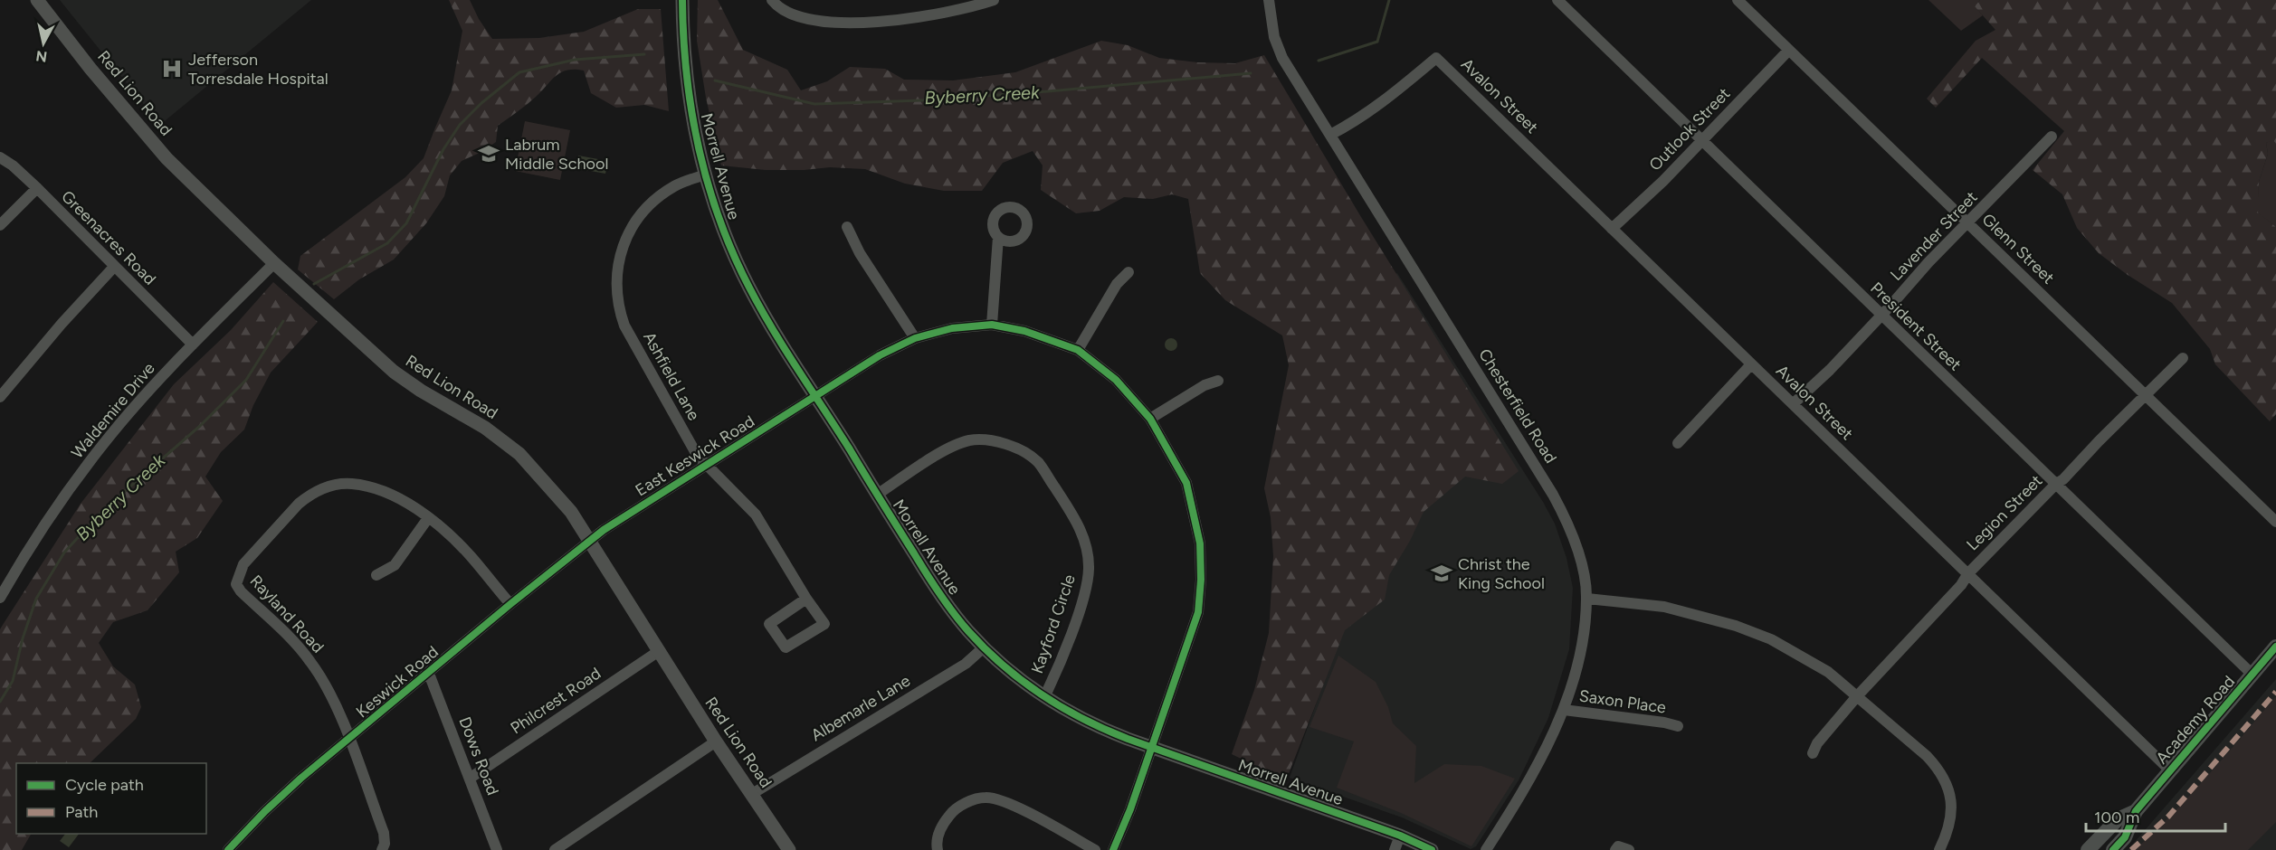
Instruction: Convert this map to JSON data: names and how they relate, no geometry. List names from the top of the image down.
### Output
{
  "streets": {
    "main road": ["Academy Road"],
    "street": [
      "Red Lion Road",
      "Avalon Street",
      "Outlook Street",
      "Morrell Avenue",
      "Lavender Street",
      "Greenacres Road",
      "Glenn Street",
      "President Street",
      "Ashfield Lane",
      "Chesterfield Road",
      "Waldemire Drive",
      "East Keswick Road",
      "Legion Street",
      "Rayland Road",
      "Kayford Circle",
      "Keswick Road",
      "Philcrest Road",
      "Saxon Place",
      "Albemarle Lane",
      "Dows Road"
    ]
  },
  "crossings": [
    ["Red Lion Road", "Waldemire Drive"],
    ["Red Lion Road", "East Keswick Road"],
    ["Red Lion Road", "Keswick Road"],
    ["Red Lion Road", "Philcrest Road"],
    ["Red Lion Road", "Albemarle Lane"],
    ["Avalon Street", "Outlook Street"],
    ["Avalon Street", "Lavender Street"],
    ["Avalon Street", "Chesterfield Road"],
    ["Avalon Street", "Legion Street"],
    ["Avalon Street", "Academy Road"],
    ["Outlook Street", "Glenn Street"],
    ["Outlook Street", "President Street"],
    ["Morrell Avenue", "Ashfield Lane"],
    ["Morrell Avenue", "East Keswick Road"],
    ["Morrell Avenue", "Kayford Circle"],
    ["Morrell Avenue", "Albemarle Lane"],
    ["Lavender Street", "Glenn Street"],
    ["Lavender Street", "President Street"],
    ["Greenacres Road", "Waldemire Drive"],
    ["Glenn Street", "Legion Street"],
    ["President Street", "Legion Street"],
    ["President Street", "Academy Road"],
    ["Ashfield Lane", "East Keswick Road"],
    ["Chesterfield Road", "Saxon Place"],
    ["East Keswick Road", "Keswick Road"],
    ["Rayland Road", "Keswick Road"],
    ["Keswick Road", "Dows Road"],
    ["Philcrest Road", "Dows Road"]
  ],
  "water": ["Byberry Creek"],
  "places": {
    "hospital": ["Jefferson Torresdale Hospital"],
    "school or university": ["Labrum Middle School", "Christ the King School"]
  },
  "legend": ["Cycle path", "Path"],
  "scale_bar": "100 m",
  "north": "bottom"
}
